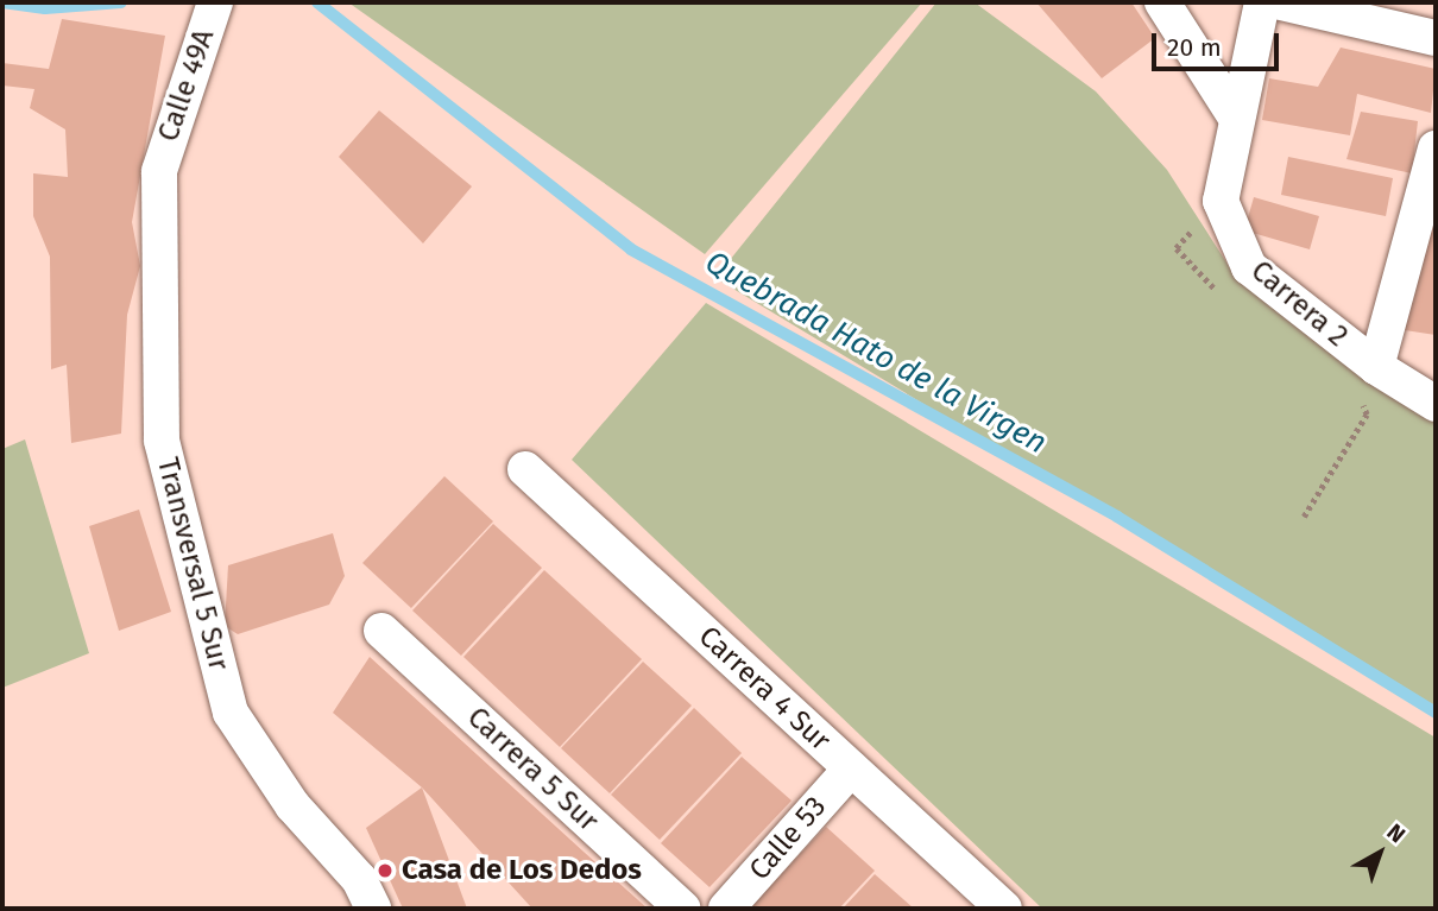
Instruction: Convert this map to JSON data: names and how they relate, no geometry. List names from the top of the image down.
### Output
{
  "streets": {
    "street": [
      "Calle 49A",
      "Carrera 2",
      "Transversal 5 Sur",
      "Carrera 4 Sur",
      "Carrera 5 Sur",
      "Calle 53"
    ]
  },
  "crossings": [
    ["Calle 49A", "Transversal 5 Sur"],
    ["Carrera 4 Sur", "Calle 53"]
  ],
  "water": ["Quebrada Hato de la Virgen"],
  "places": ["Casa de Los Dedos"],
  "scale_bar": "20 m",
  "north": "top right"
}
